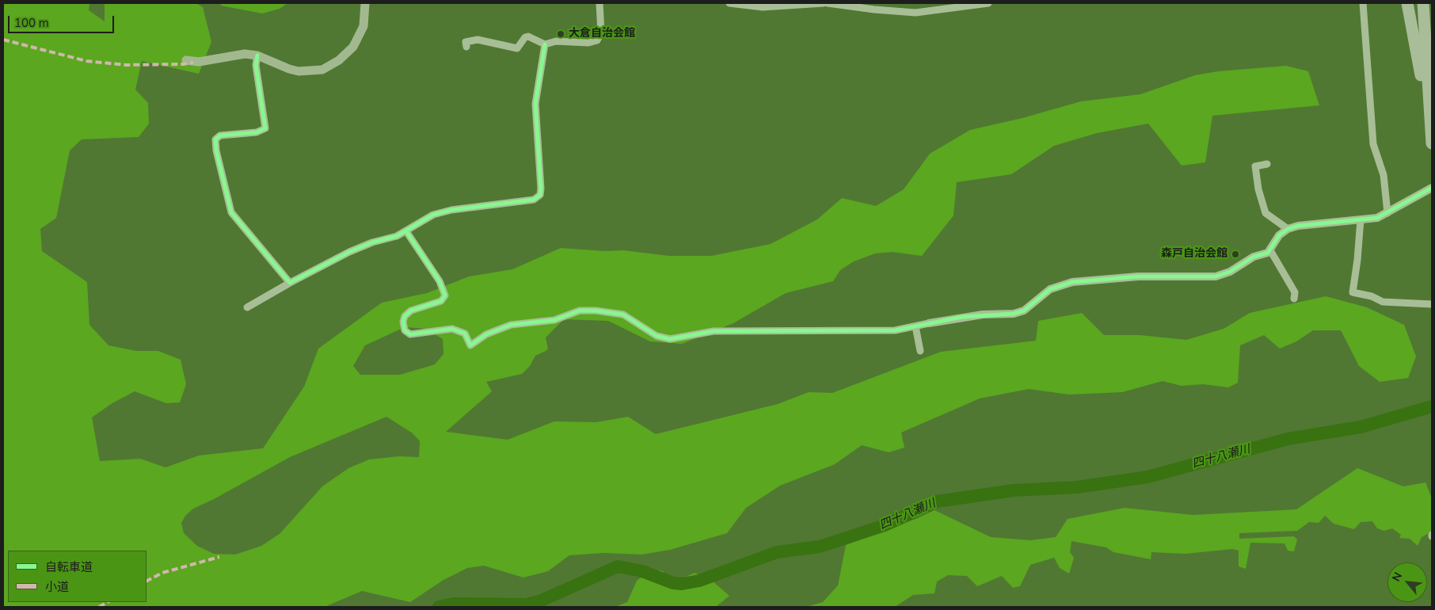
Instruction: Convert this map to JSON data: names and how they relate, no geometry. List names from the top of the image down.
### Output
{
  "water": ["四十八瀬川"],
  "places": ["大倉自治会館", "森戸自治会館"],
  "legend": ["自転車道", "小道"],
  "scale_bar": "100 m",
  "north": "top left"
}
